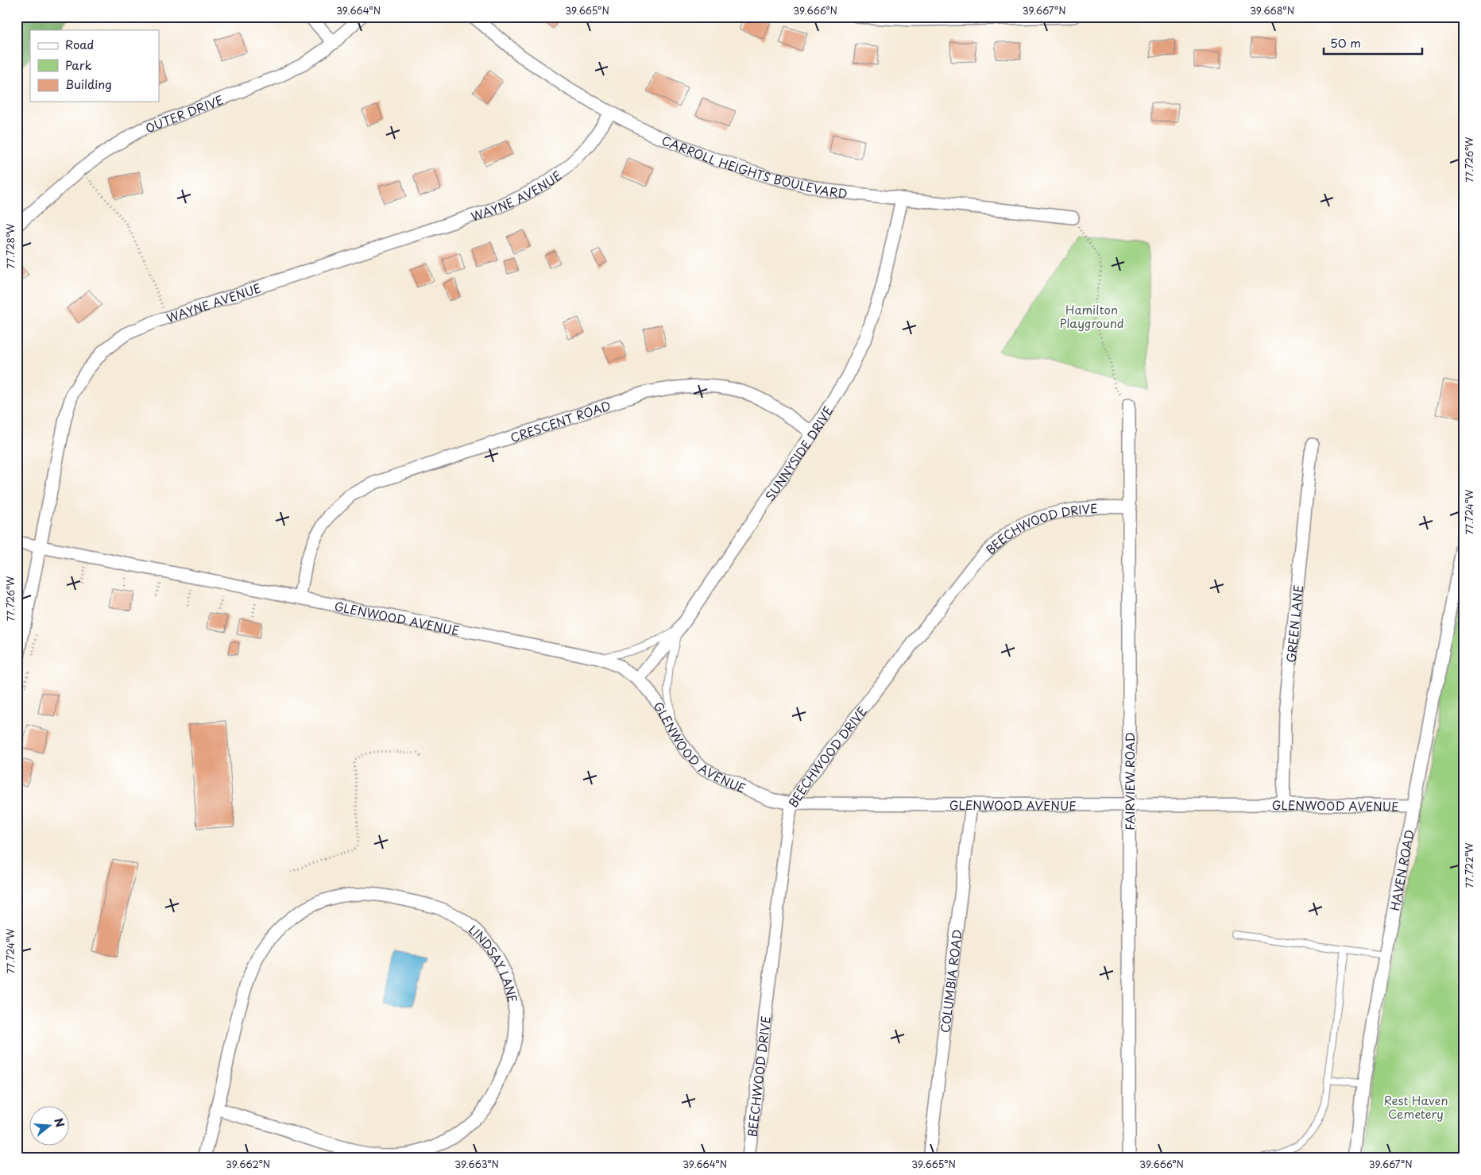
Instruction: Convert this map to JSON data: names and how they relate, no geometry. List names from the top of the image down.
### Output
{
  "streets": {
    "street": [
      "OUTER DRIVE",
      "CARROLL HEIGHTS BOULEVARD",
      "WAYNE AVENUE",
      "CRESCENT ROAD",
      "SUNNYSIDE DRIVE",
      "BEECHWOOD DRIVE",
      "GLENWOOD AVENUE",
      "GREEN LANE",
      "FAIRVIEW ROAD",
      "HAVEN ROAD",
      "LINDSAY LANE",
      "COLUMBIA ROAD"
    ]
  },
  "crossings": [
    ["CARROLL HEIGHTS BOULEVARD", "WAYNE AVENUE"],
    ["CARROLL HEIGHTS BOULEVARD", "SUNNYSIDE DRIVE"],
    ["WAYNE AVENUE", "GLENWOOD AVENUE"],
    ["CRESCENT ROAD", "SUNNYSIDE DRIVE"],
    ["CRESCENT ROAD", "GLENWOOD AVENUE"],
    ["SUNNYSIDE DRIVE", "GLENWOOD AVENUE"],
    ["BEECHWOOD DRIVE", "GLENWOOD AVENUE"],
    ["BEECHWOOD DRIVE", "FAIRVIEW ROAD"],
    ["GLENWOOD AVENUE", "GREEN LANE"],
    ["GLENWOOD AVENUE", "FAIRVIEW ROAD"],
    ["GLENWOOD AVENUE", "HAVEN ROAD"],
    ["GLENWOOD AVENUE", "COLUMBIA ROAD"]
  ],
  "parks": ["Hamilton Playground", "Rest Haven Cemetery"],
  "legend": ["Road", "Park", "Building"],
  "scale_bar": "50 m",
  "north": "right",
  "coordinates": [
    "39.664°N",
    "39.665°N",
    "39.666°N",
    "39.667°N",
    "39.668°N",
    "77.726°W",
    "77.728°W",
    "77.724°W",
    "77.722°W",
    "39.662°N",
    "39.663°N"
  ]
}
